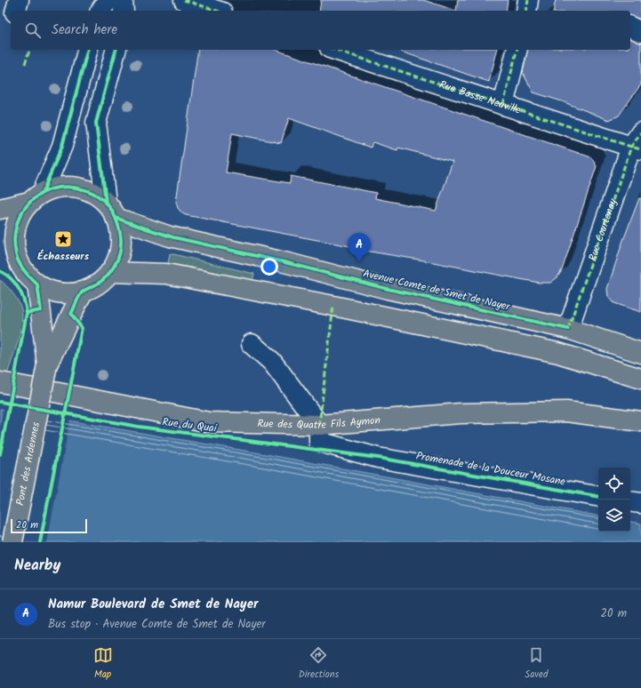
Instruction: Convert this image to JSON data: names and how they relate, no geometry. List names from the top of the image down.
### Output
{
  "streets": {
    "main road": ["Avenue Comte de Smet de Nayer", "Rue des Quatre Fils Aymon", "Pont des Ardennes"],
    "street": ["Rue Basse Neuville", "Rue Courtenay", "Promenade de la Douceur Mosane"],
    "cycle path": ["Rue du Quai"]
  },
  "crossings": [
    ["Rue Basse Neuville", "Rue Courtenay"],
    ["Rue Courtenay", "Avenue Comte de Smet de Nayer"],
    ["Rue des Quatre Fils Aymon", "Promenade de la Douceur Mosane"]
  ],
  "places": {
    "place": ["Échasseurs"]
  },
  "scale_bar": "20 m",
  "page": {
    "search": "Search here",
    "pins": "A",
    "scale": "20 m",
    "heading": "Nearby",
    "list": [
      {
        "mark": "A",
        "name": "Namur Boulevard de Smet de Nayer",
        "note": "Bus stop · Avenue Comte de Smet de Nayer",
        "value": "20 m"
      }
    ],
    "nav": ["Map", "Directions", "Saved"]
  }
}
